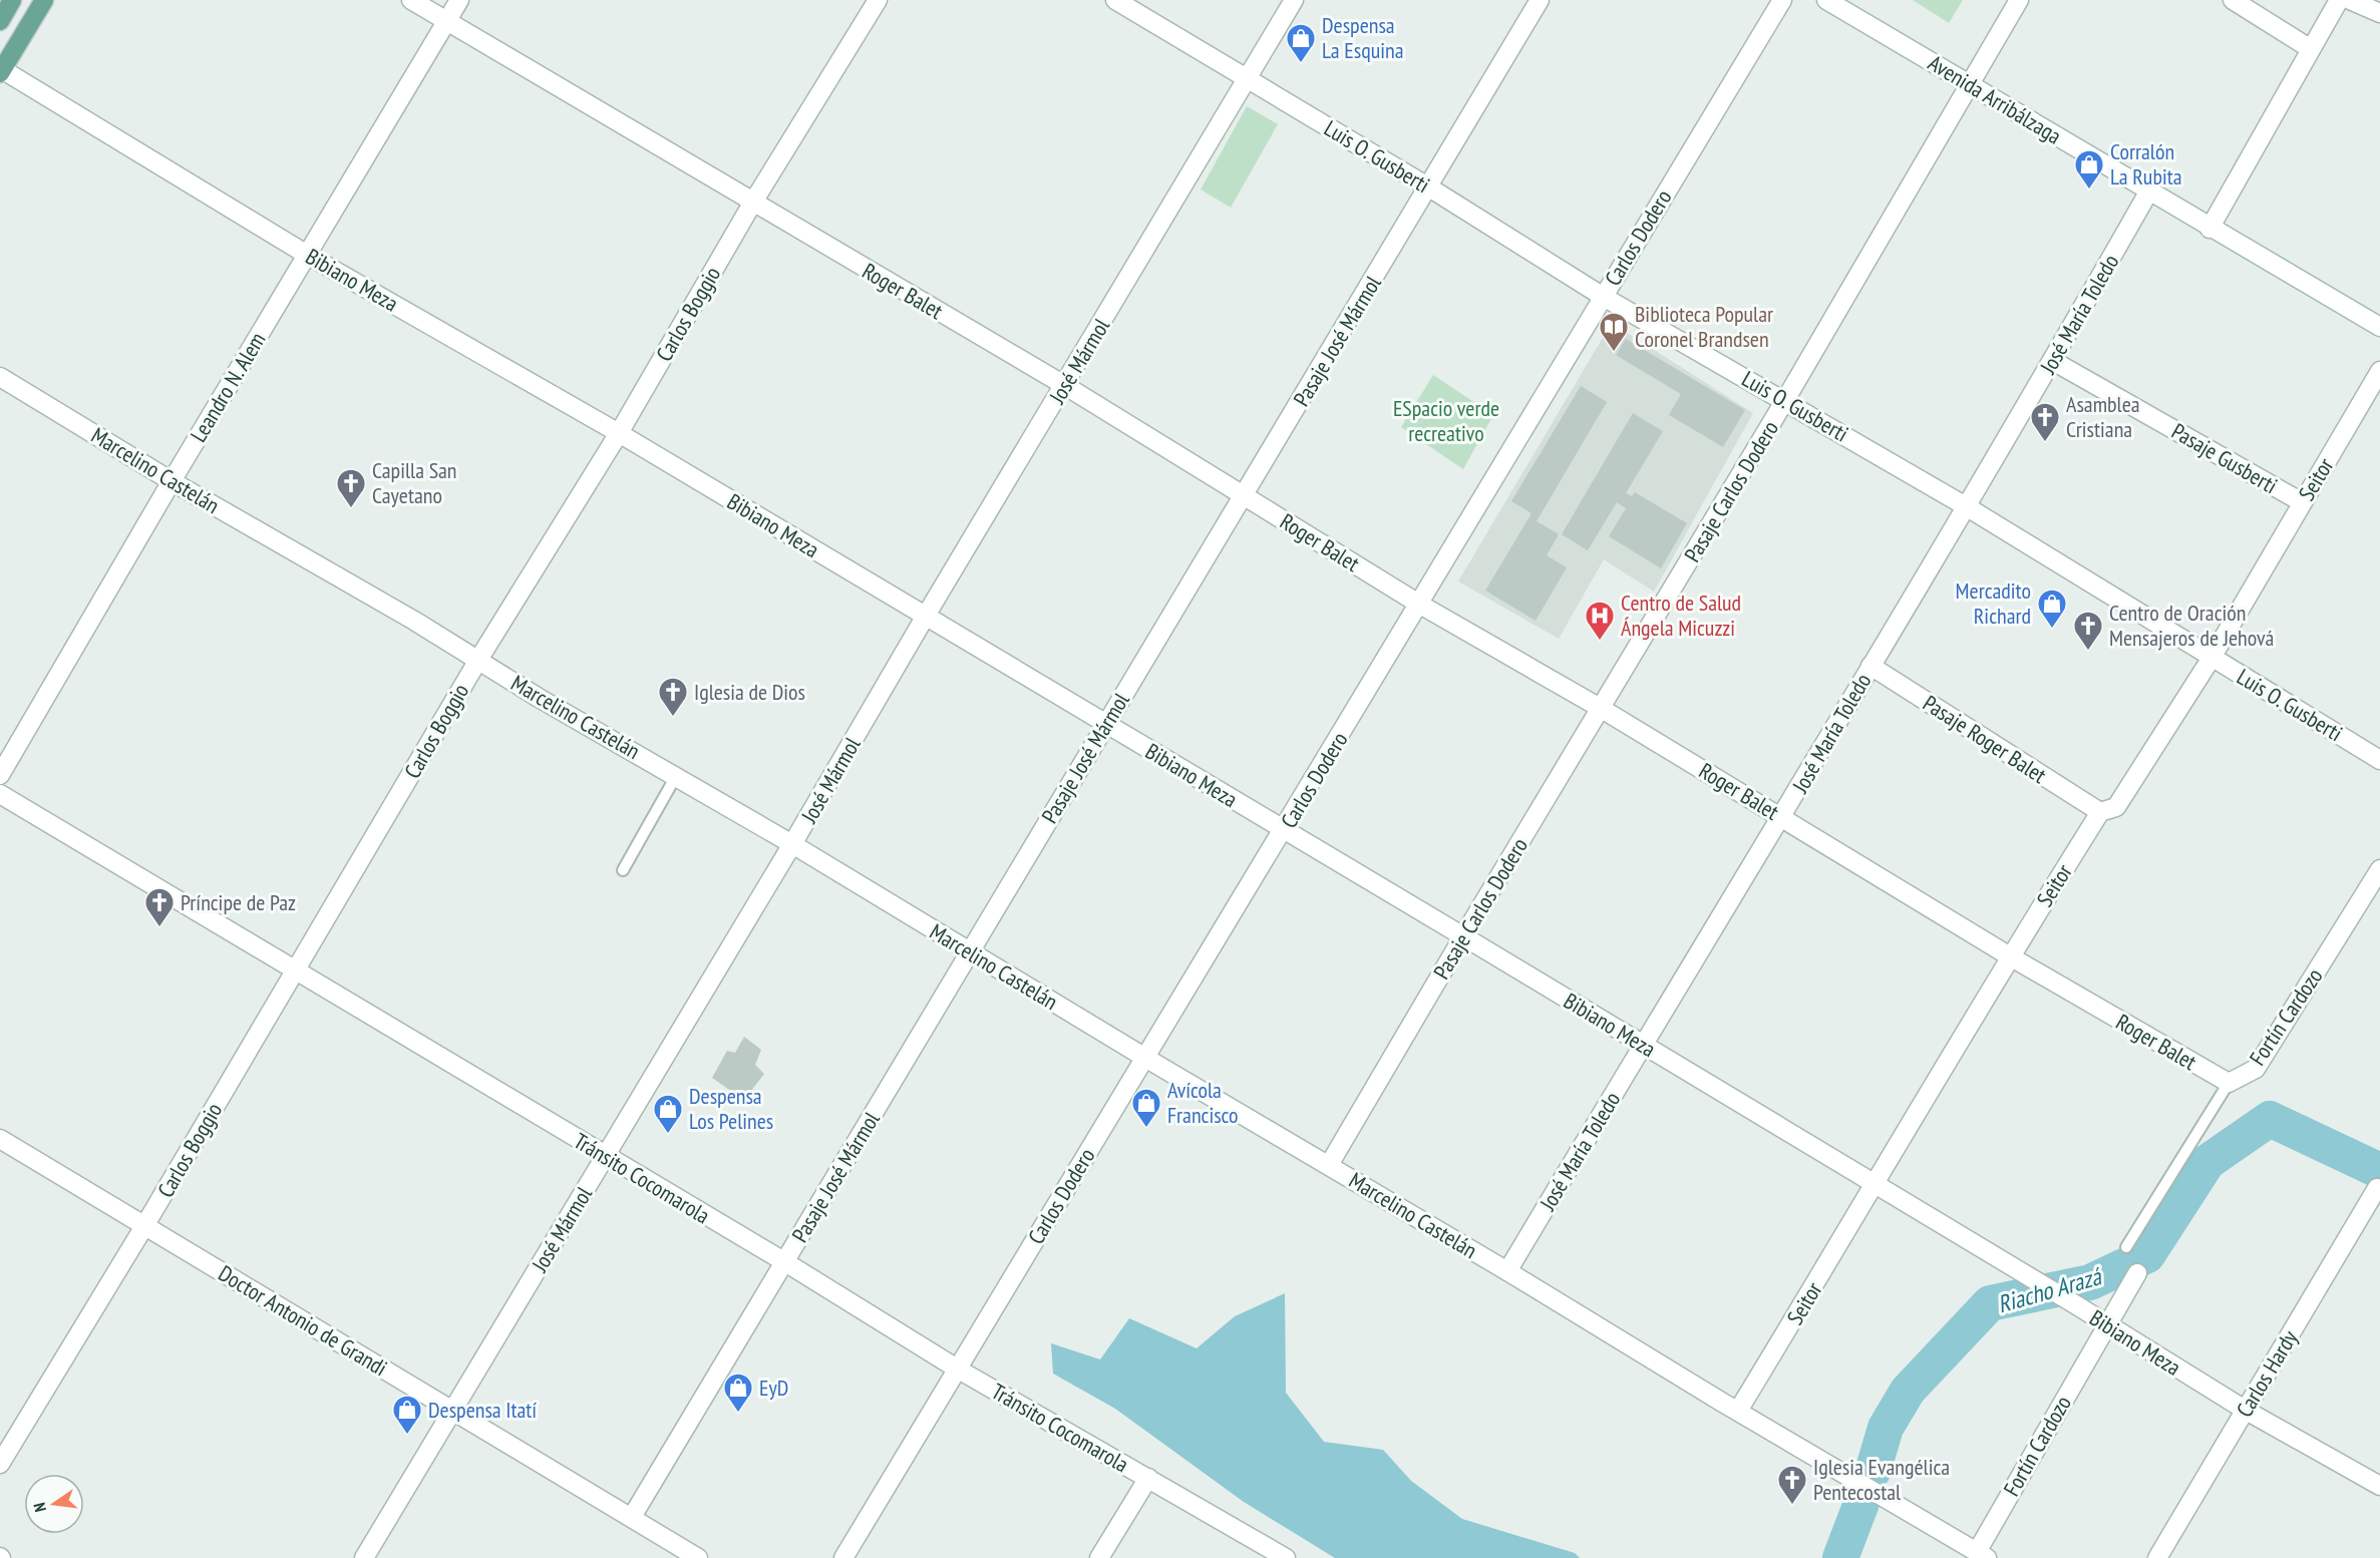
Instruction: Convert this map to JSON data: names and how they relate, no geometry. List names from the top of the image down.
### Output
{
  "streets": {
    "street": [
      "Avenida Arribálzaga",
      "Luis O. Gusberti",
      "Carlos Dodero",
      "Bibiano Meza",
      "Roger Balet",
      "Carlos Boggio",
      "José María Toledo",
      "Pasaje José Mármol",
      "José Mármol",
      "Leandro N. Alem",
      "Pasaje Gusberti",
      "Marcelino Castelán",
      "Seitor",
      "Pasaje Carlos Dodero",
      "Pasaje Roger Balet",
      "Fortín Cardozo",
      "Tránsito Cocomarola",
      "Doctor Antonio de Grandi",
      "Carlos Hardy"
    ]
  },
  "crossings": [
    ["Avenida Arribálzaga", "José María Toledo"],
    ["Avenida Arribálzaga", "Pasaje Carlos Dodero"],
    ["Luis O. Gusberti", "Carlos Dodero"],
    ["Luis O. Gusberti", "José María Toledo"],
    ["Luis O. Gusberti", "Pasaje José Mármol"],
    ["Luis O. Gusberti", "José Mármol"],
    ["Luis O. Gusberti", "Seitor"],
    ["Luis O. Gusberti", "Pasaje Carlos Dodero"],
    ["Carlos Dodero", "Bibiano Meza"],
    ["Carlos Dodero", "Roger Balet"],
    ["Carlos Dodero", "Marcelino Castelán"],
    ["Carlos Dodero", "Tránsito Cocomarola"],
    ["Bibiano Meza", "Carlos Boggio"],
    ["Bibiano Meza", "José María Toledo"],
    ["Bibiano Meza", "Pasaje José Mármol"],
    ["Bibiano Meza", "José Mármol"],
    ["Bibiano Meza", "Leandro N. Alem"],
    ["Bibiano Meza", "Seitor"],
    ["Bibiano Meza", "Pasaje Carlos Dodero"],
    ["Bibiano Meza", "Fortín Cardozo"],
    ["Bibiano Meza", "Carlos Hardy"],
    ["Roger Balet", "Carlos Boggio"],
    ["Roger Balet", "José María Toledo"],
    ["Roger Balet", "Pasaje José Mármol"],
    ["Roger Balet", "José Mármol"],
    ["Roger Balet", "Leandro N. Alem"],
    ["Roger Balet", "Seitor"],
    ["Roger Balet", "Pasaje Carlos Dodero"],
    ["Roger Balet", "Fortín Cardozo"],
    ["Carlos Boggio", "Marcelino Castelán"],
    ["Carlos Boggio", "Tránsito Cocomarola"],
    ["Carlos Boggio", "Doctor Antonio de Grandi"],
    ["José María Toledo", "Pasaje Gusberti"],
    ["José María Toledo", "Marcelino Castelán"],
    ["José María Toledo", "Pasaje Roger Balet"],
    ["Pasaje José Mármol", "Marcelino Castelán"],
    ["Pasaje José Mármol", "Tránsito Cocomarola"],
    ["Pasaje José Mármol", "Doctor Antonio de Grandi"],
    ["José Mármol", "Marcelino Castelán"],
    ["José Mármol", "Tránsito Cocomarola"],
    ["José Mármol", "Doctor Antonio de Grandi"],
    ["Leandro N. Alem", "Marcelino Castelán"],
    ["Pasaje Gusberti", "Seitor"],
    ["Marcelino Castelán", "Seitor"],
    ["Marcelino Castelán", "Pasaje Carlos Dodero"],
    ["Marcelino Castelán", "Fortín Cardozo"],
    ["Seitor", "Pasaje Roger Balet"]
  ],
  "water": ["Riacho Arazá"],
  "parks": ["ESpacio verde recreativo"],
  "places": {
    "shop": [
      "Despensa La Esquina",
      "Corralón La Rubita",
      "Mercadito Richard",
      "Avícola Francisco",
      "Despensa Los Pelines",
      "EyD",
      "Despensa Itatí"
    ],
    "library": ["Biblioteca Popular Coronel Brandsen"],
    "church": [
      "Asamblea Cristiana",
      "Capilla San Cayetano",
      "Centro de Oración Mensajeros de Jehová",
      "Iglesia de Dios",
      "Príncipe de Paz",
      "Iglesia Evangélica Pentecostal"
    ],
    "hospital": ["Centro de Salud Ángela Micuzzi"]
  },
  "north": "left"
}
